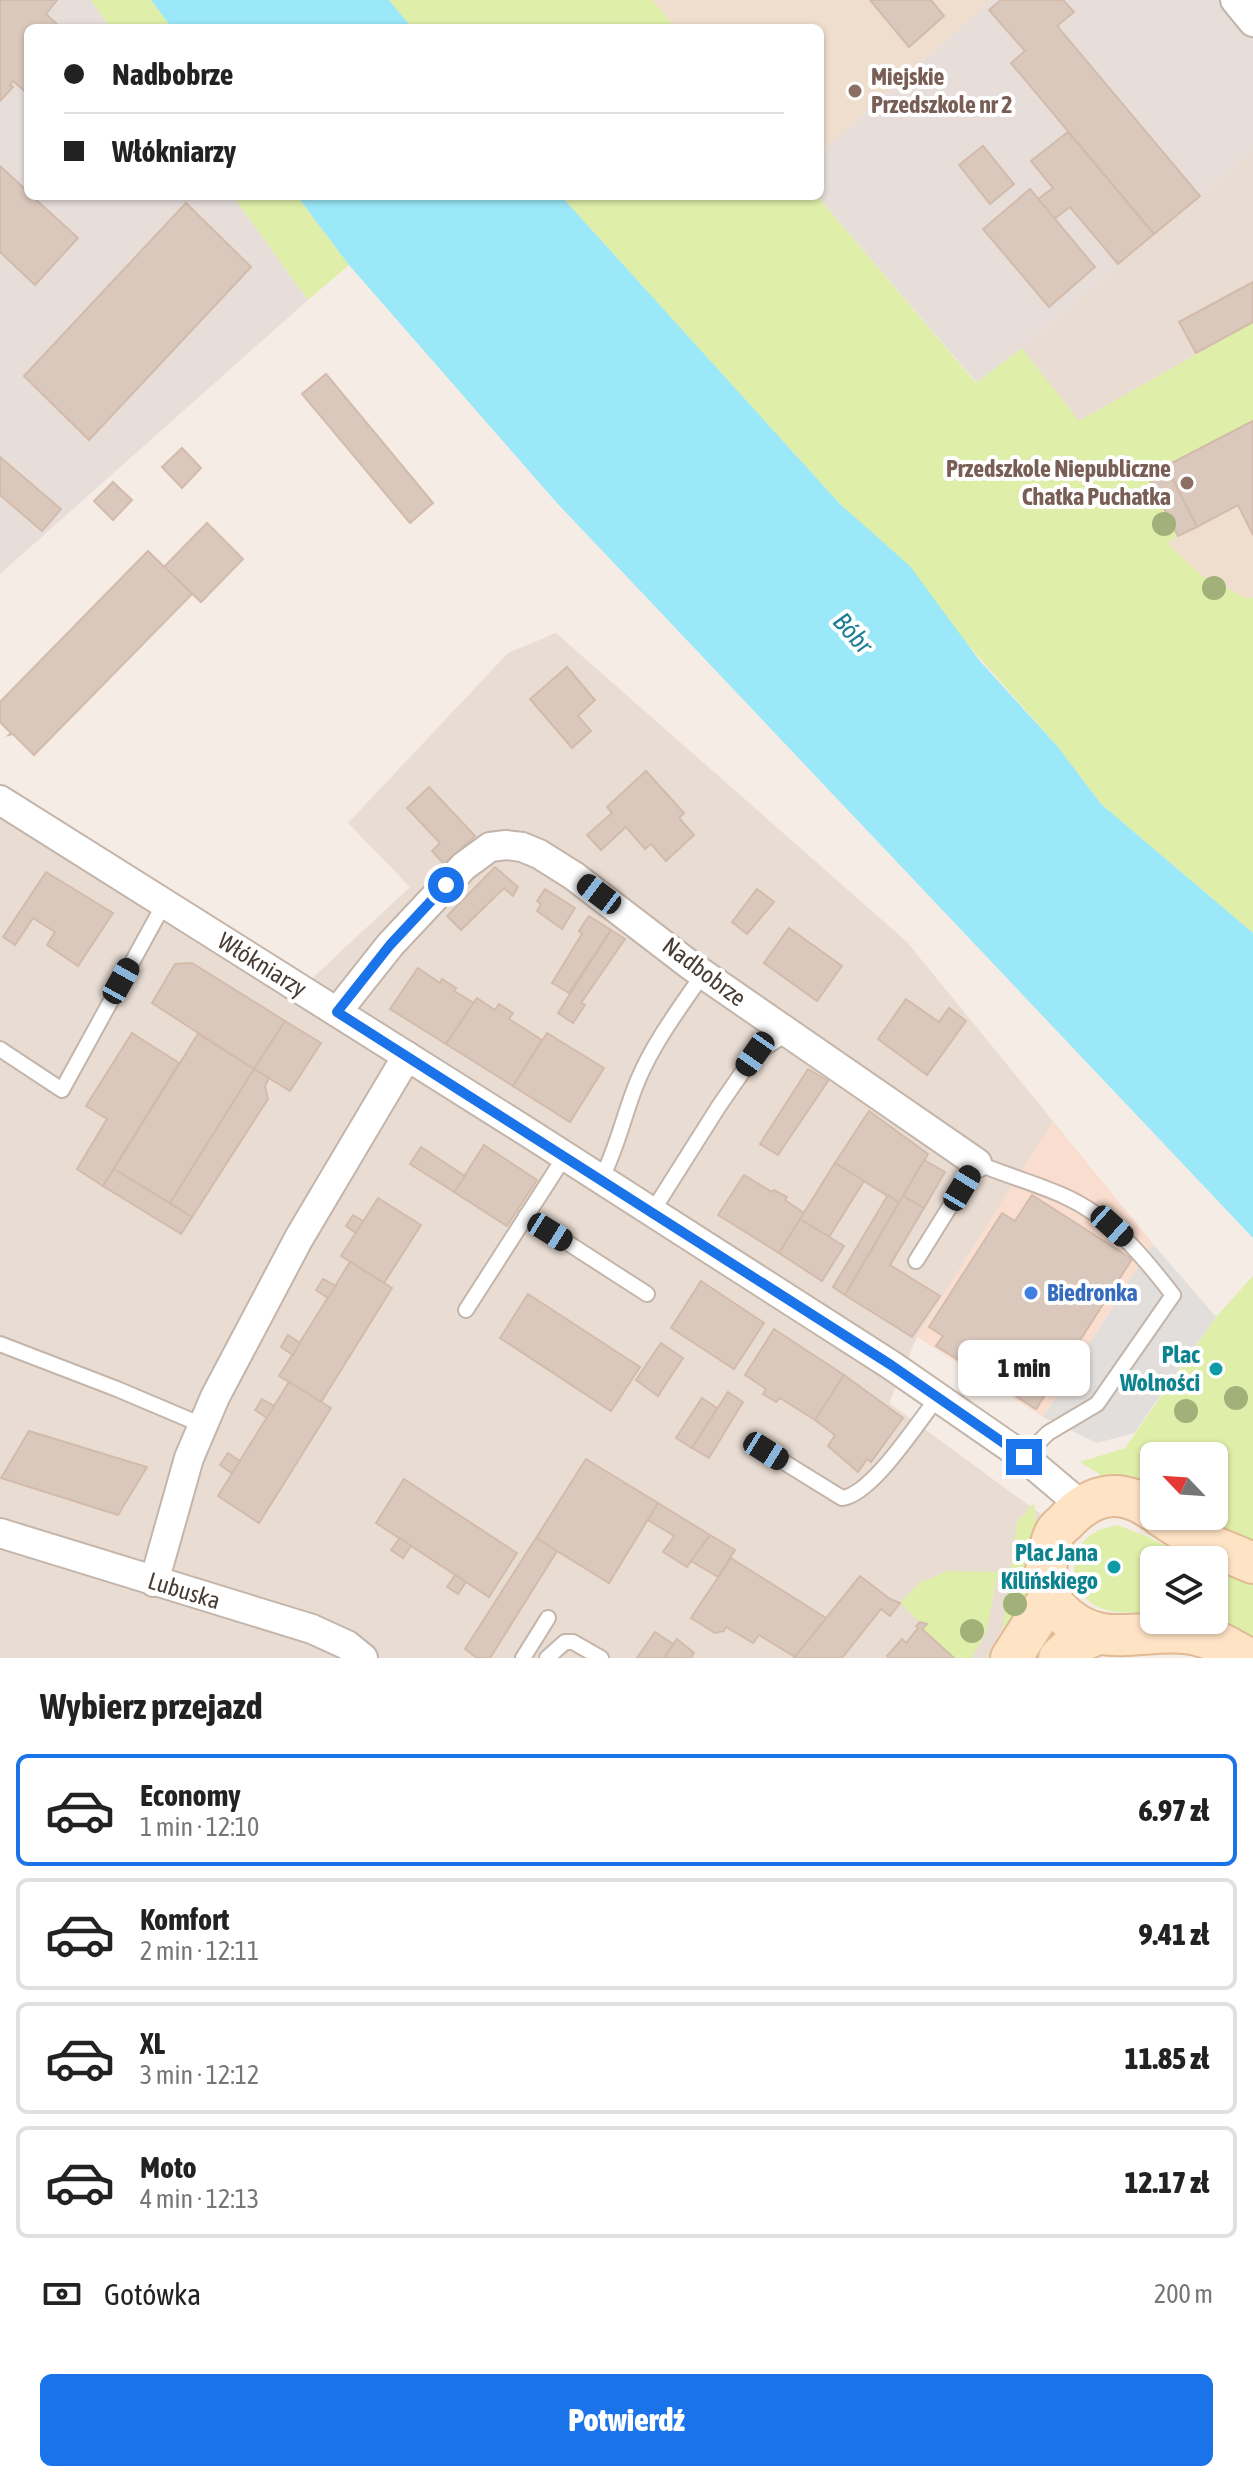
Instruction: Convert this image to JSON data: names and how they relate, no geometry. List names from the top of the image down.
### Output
{
  "streets": {
    "street": ["Włókniarzy", "Nadbobrze", "Lubuska"]
  },
  "crossings": [
    ["Włókniarzy", "Nadbobrze"]
  ],
  "water": ["Bóbr"],
  "places": [
    "Miejskie Przedszkole nr 2",
    "Przedszkole Niepubliczne Chatka Puchatka",
    "Biedronka",
    "Plac Wolności",
    "Plac Jana Kilińskiego"
  ],
  "north": "top left",
  "page": {
    "banner": ["Nadbobrze", "Włókniarzy"],
    "bubble": "1 min",
    "heading": "Wybierz przejazd",
    "list": [
      {
        "name": "Economy",
        "note": "1 min · 12:10",
        "value": "6.97 zł"
      },
      {
        "name": "Komfort",
        "note": "2 min · 12:11",
        "value": "9.41 zł"
      },
      {
        "name": "XL",
        "note": "3 min · 12:12",
        "value": "11.85 zł"
      },
      {
        "name": "Moto",
        "note": "4 min · 12:13",
        "value": "12.17 zł"
      }
    ],
    "pay": ["Gotówka", "200 m"],
    "buttons": "Potwierdź"
  }
}
